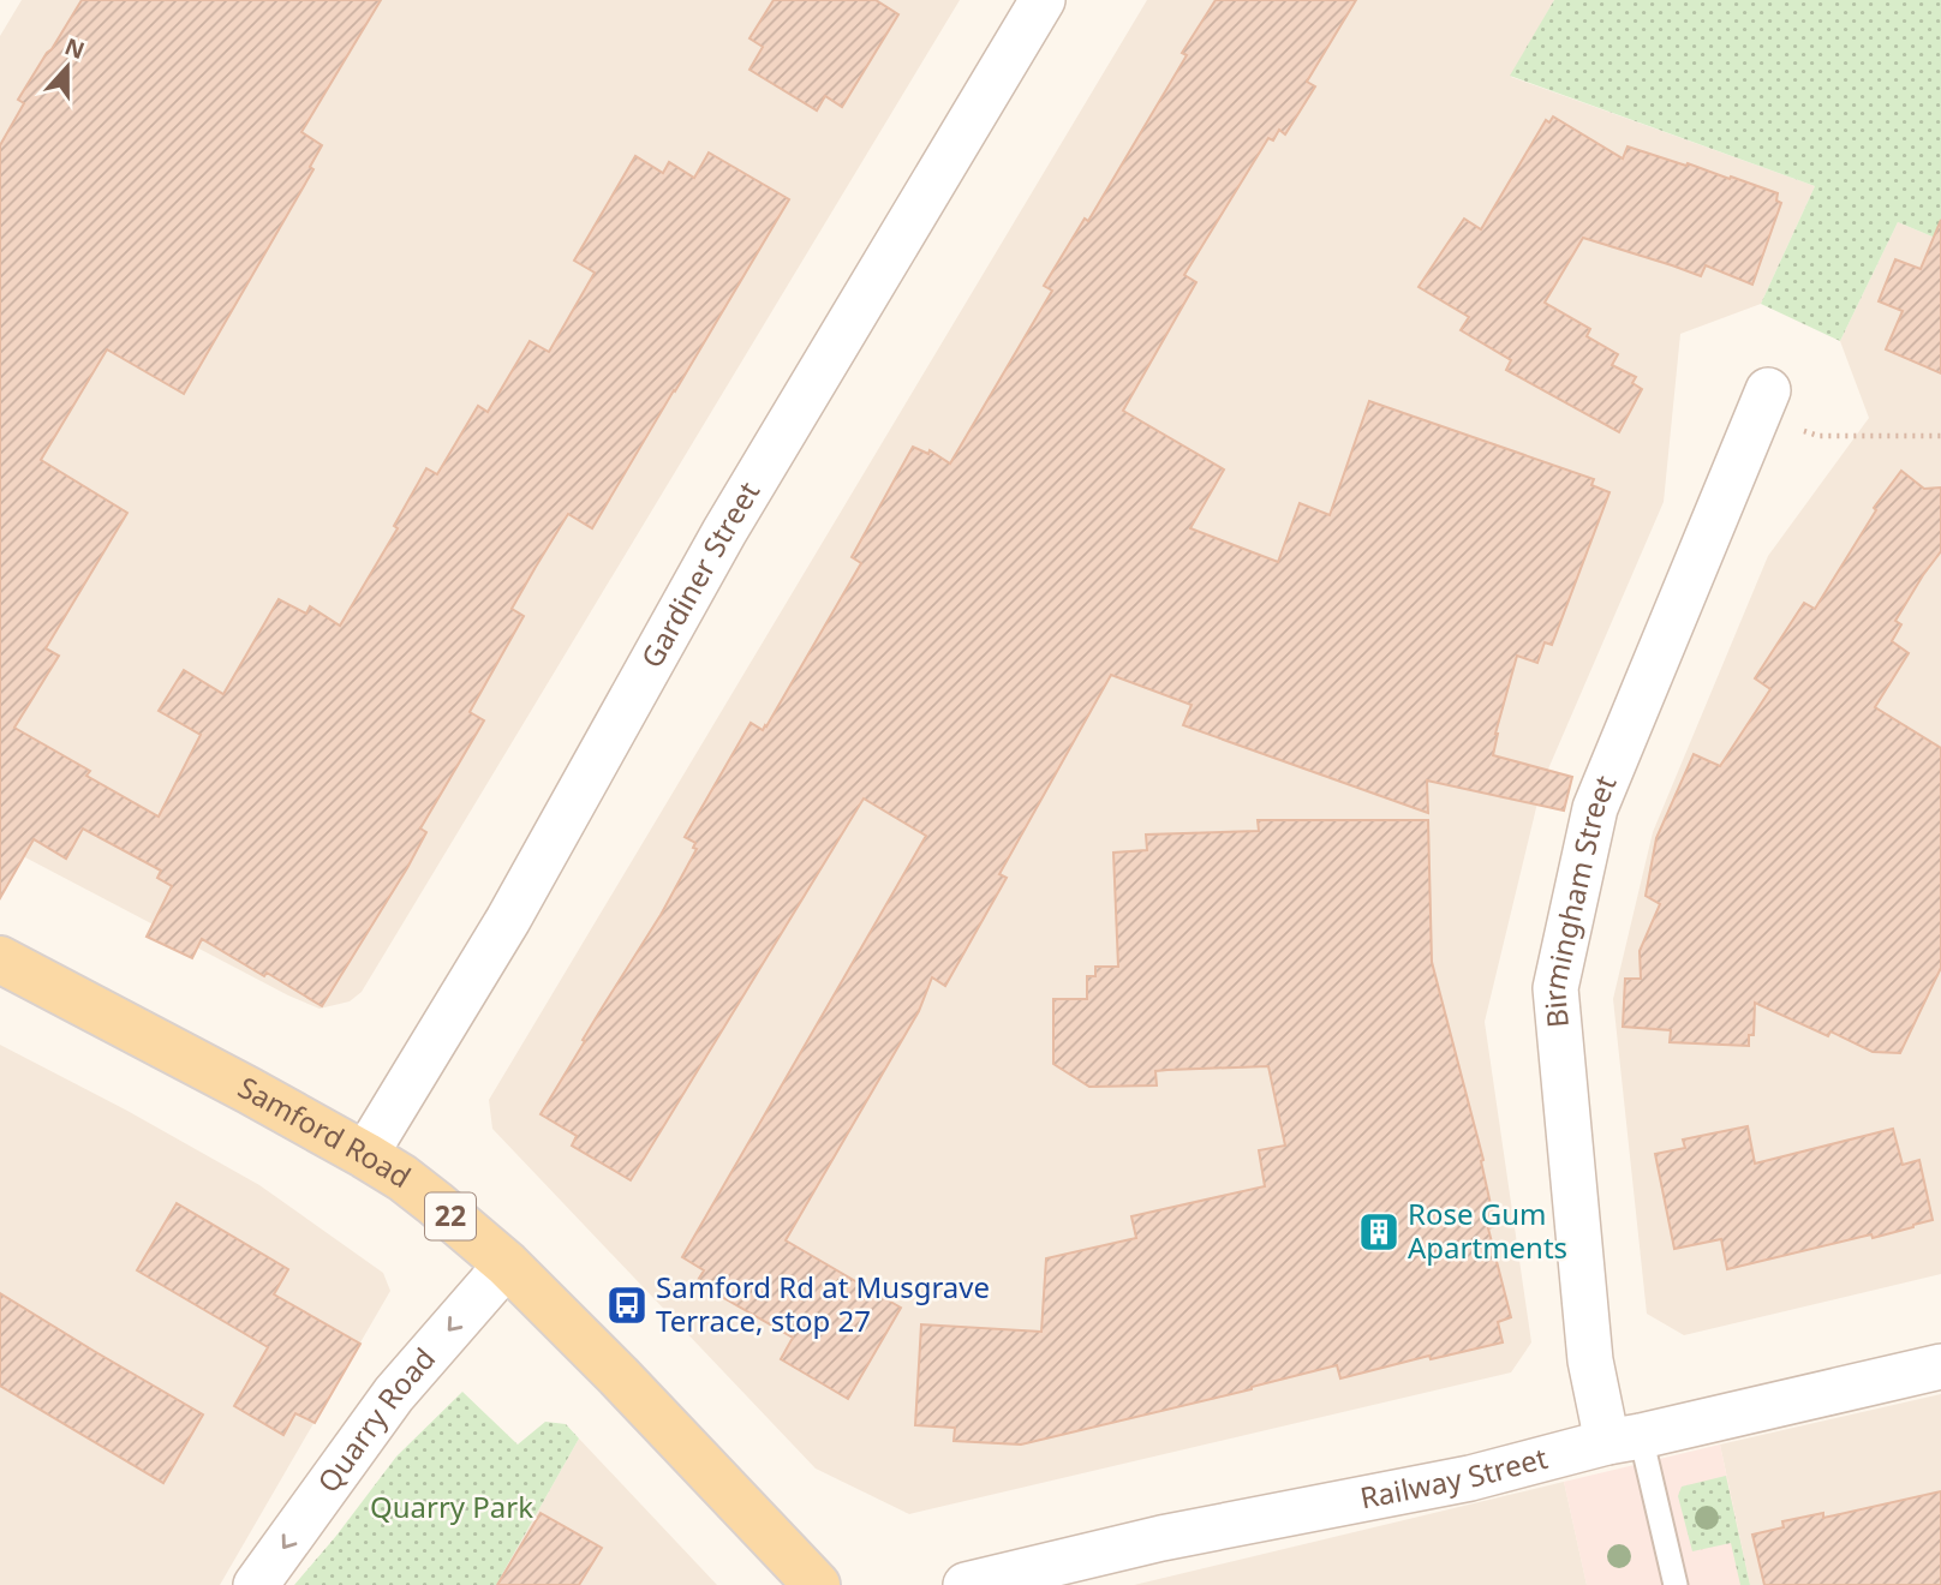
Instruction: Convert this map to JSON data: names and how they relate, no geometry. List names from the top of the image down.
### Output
{
  "streets": {
    "main road": ["Samford Road", "22"],
    "street": [
      "Gardiner Street",
      "Birmingham Street",
      "Quarry Road",
      "Railway Street"
    ]
  },
  "crossings": [
    ["Gardiner Street", "Samford Road"],
    ["Birmingham Street", "Railway Street"],
    ["Samford Road", "Quarry Road"]
  ],
  "one_way": ["Quarry Road"],
  "parks": ["Quarry Park"],
  "places": {
    "building": ["Rose Gum Apartments"],
    "bus stop": ["Samford Rd at Musgrave Terrace, stop 27"]
  },
  "north": "top"
}
